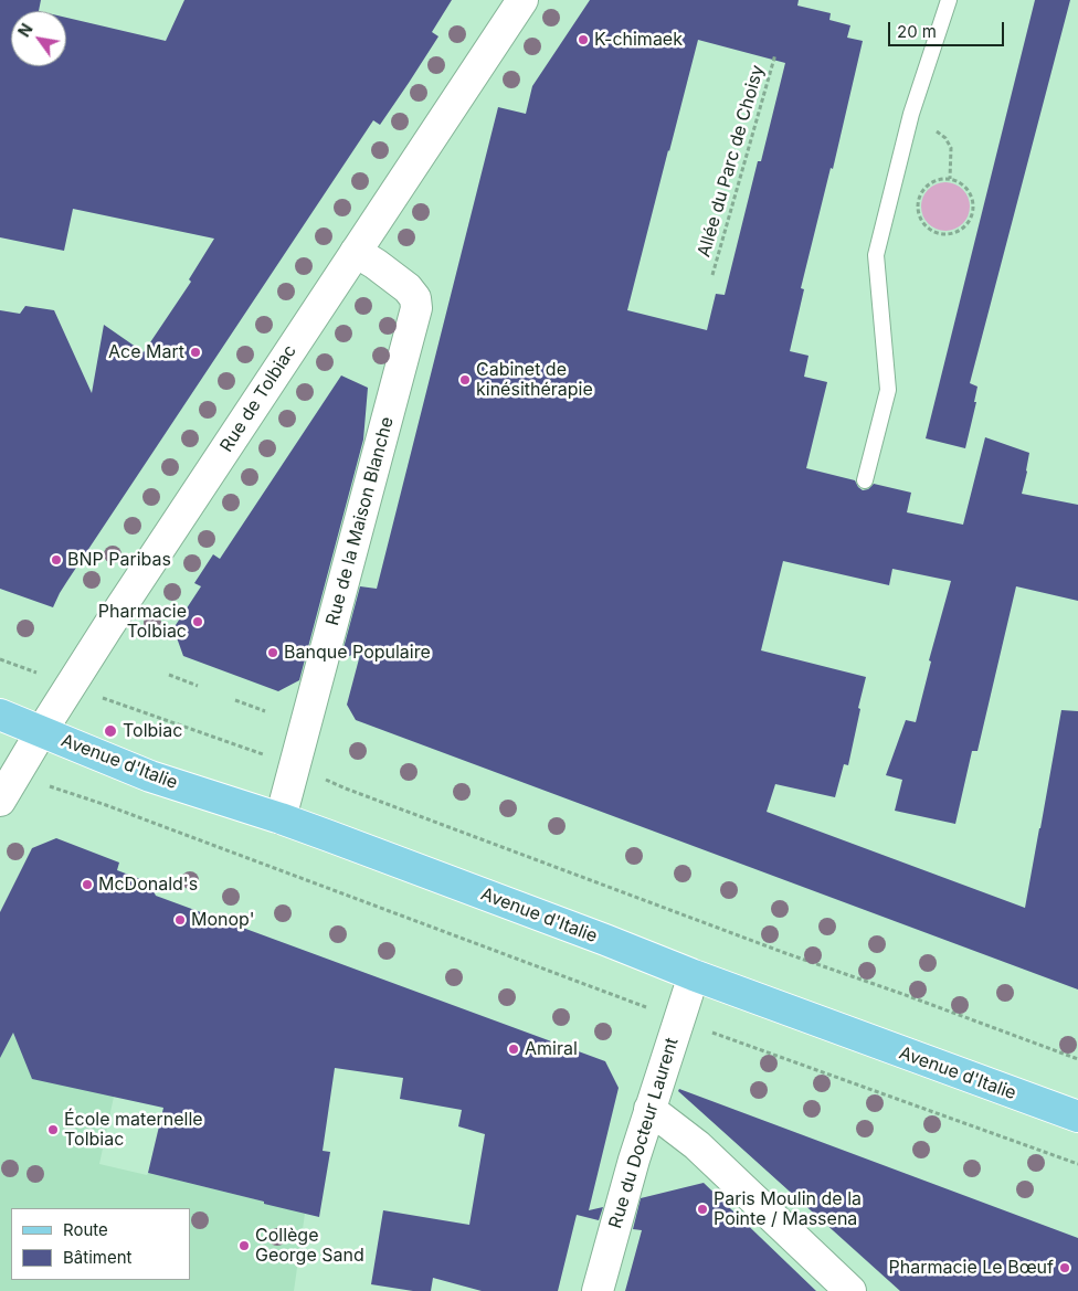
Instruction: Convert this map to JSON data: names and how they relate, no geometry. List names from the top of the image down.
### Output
{
  "streets": {
    "main road": ["Avenue d'Italie"],
    "street": ["Rue de Tolbiac", "Rue de la Maison Blanche", "Rue du Docteur Laurent"],
    "path": ["Allée du Parc de Choisy"]
  },
  "crossings": [
    ["Rue de Tolbiac", "Rue de la Maison Blanche"],
    ["Rue de Tolbiac", "Avenue d'Italie"],
    ["Rue de la Maison Blanche", "Avenue d'Italie"],
    ["Avenue d'Italie", "Rue du Docteur Laurent"]
  ],
  "places": [
    "K-chimaek",
    "Ace Mart",
    "Cabinet de kinésithérapie",
    "BNP Paribas",
    "Pharmacie Tolbiac",
    "Banque Populaire",
    "Tolbiac",
    "McDonald's",
    "Monop'",
    "Amiral",
    "École maternelle Tolbiac",
    "Paris Moulin de la Pointe / Massena",
    "Collège George Sand",
    "Pharmacie Le Bœuf"
  ],
  "legend": ["Route", "Bâtiment"],
  "scale_bar": "20 m",
  "north": "top left"
}
